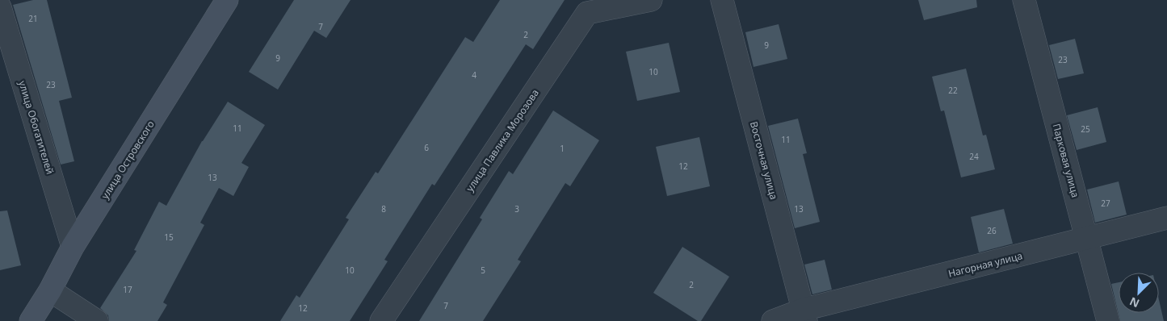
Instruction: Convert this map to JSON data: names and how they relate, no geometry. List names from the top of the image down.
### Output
{
  "streets": {
    "main road": ["улица Островского"],
    "street": [
      "улица Обогатителей",
      "улица Павлика Морозова",
      "Восточная улица",
      "Парковая улица",
      "Нагорная улица"
    ]
  },
  "crossings": [
    ["улица Обогатителей", "улица Островского"],
    ["Восточная улица", "Нагорная улица"],
    ["Парковая улица", "Нагорная улица"]
  ],
  "house_numbers": [
    "21",
    "7",
    "2",
    "9",
    "9",
    "23",
    "10",
    "4",
    "23",
    "22",
    "11",
    "25",
    "11",
    "6",
    "1",
    "24",
    "12",
    "13",
    "27",
    "8",
    "3",
    "13",
    "26",
    "15",
    "10",
    "5",
    "2",
    "17",
    "7",
    "12"
  ],
  "north": "bottom left"
}
